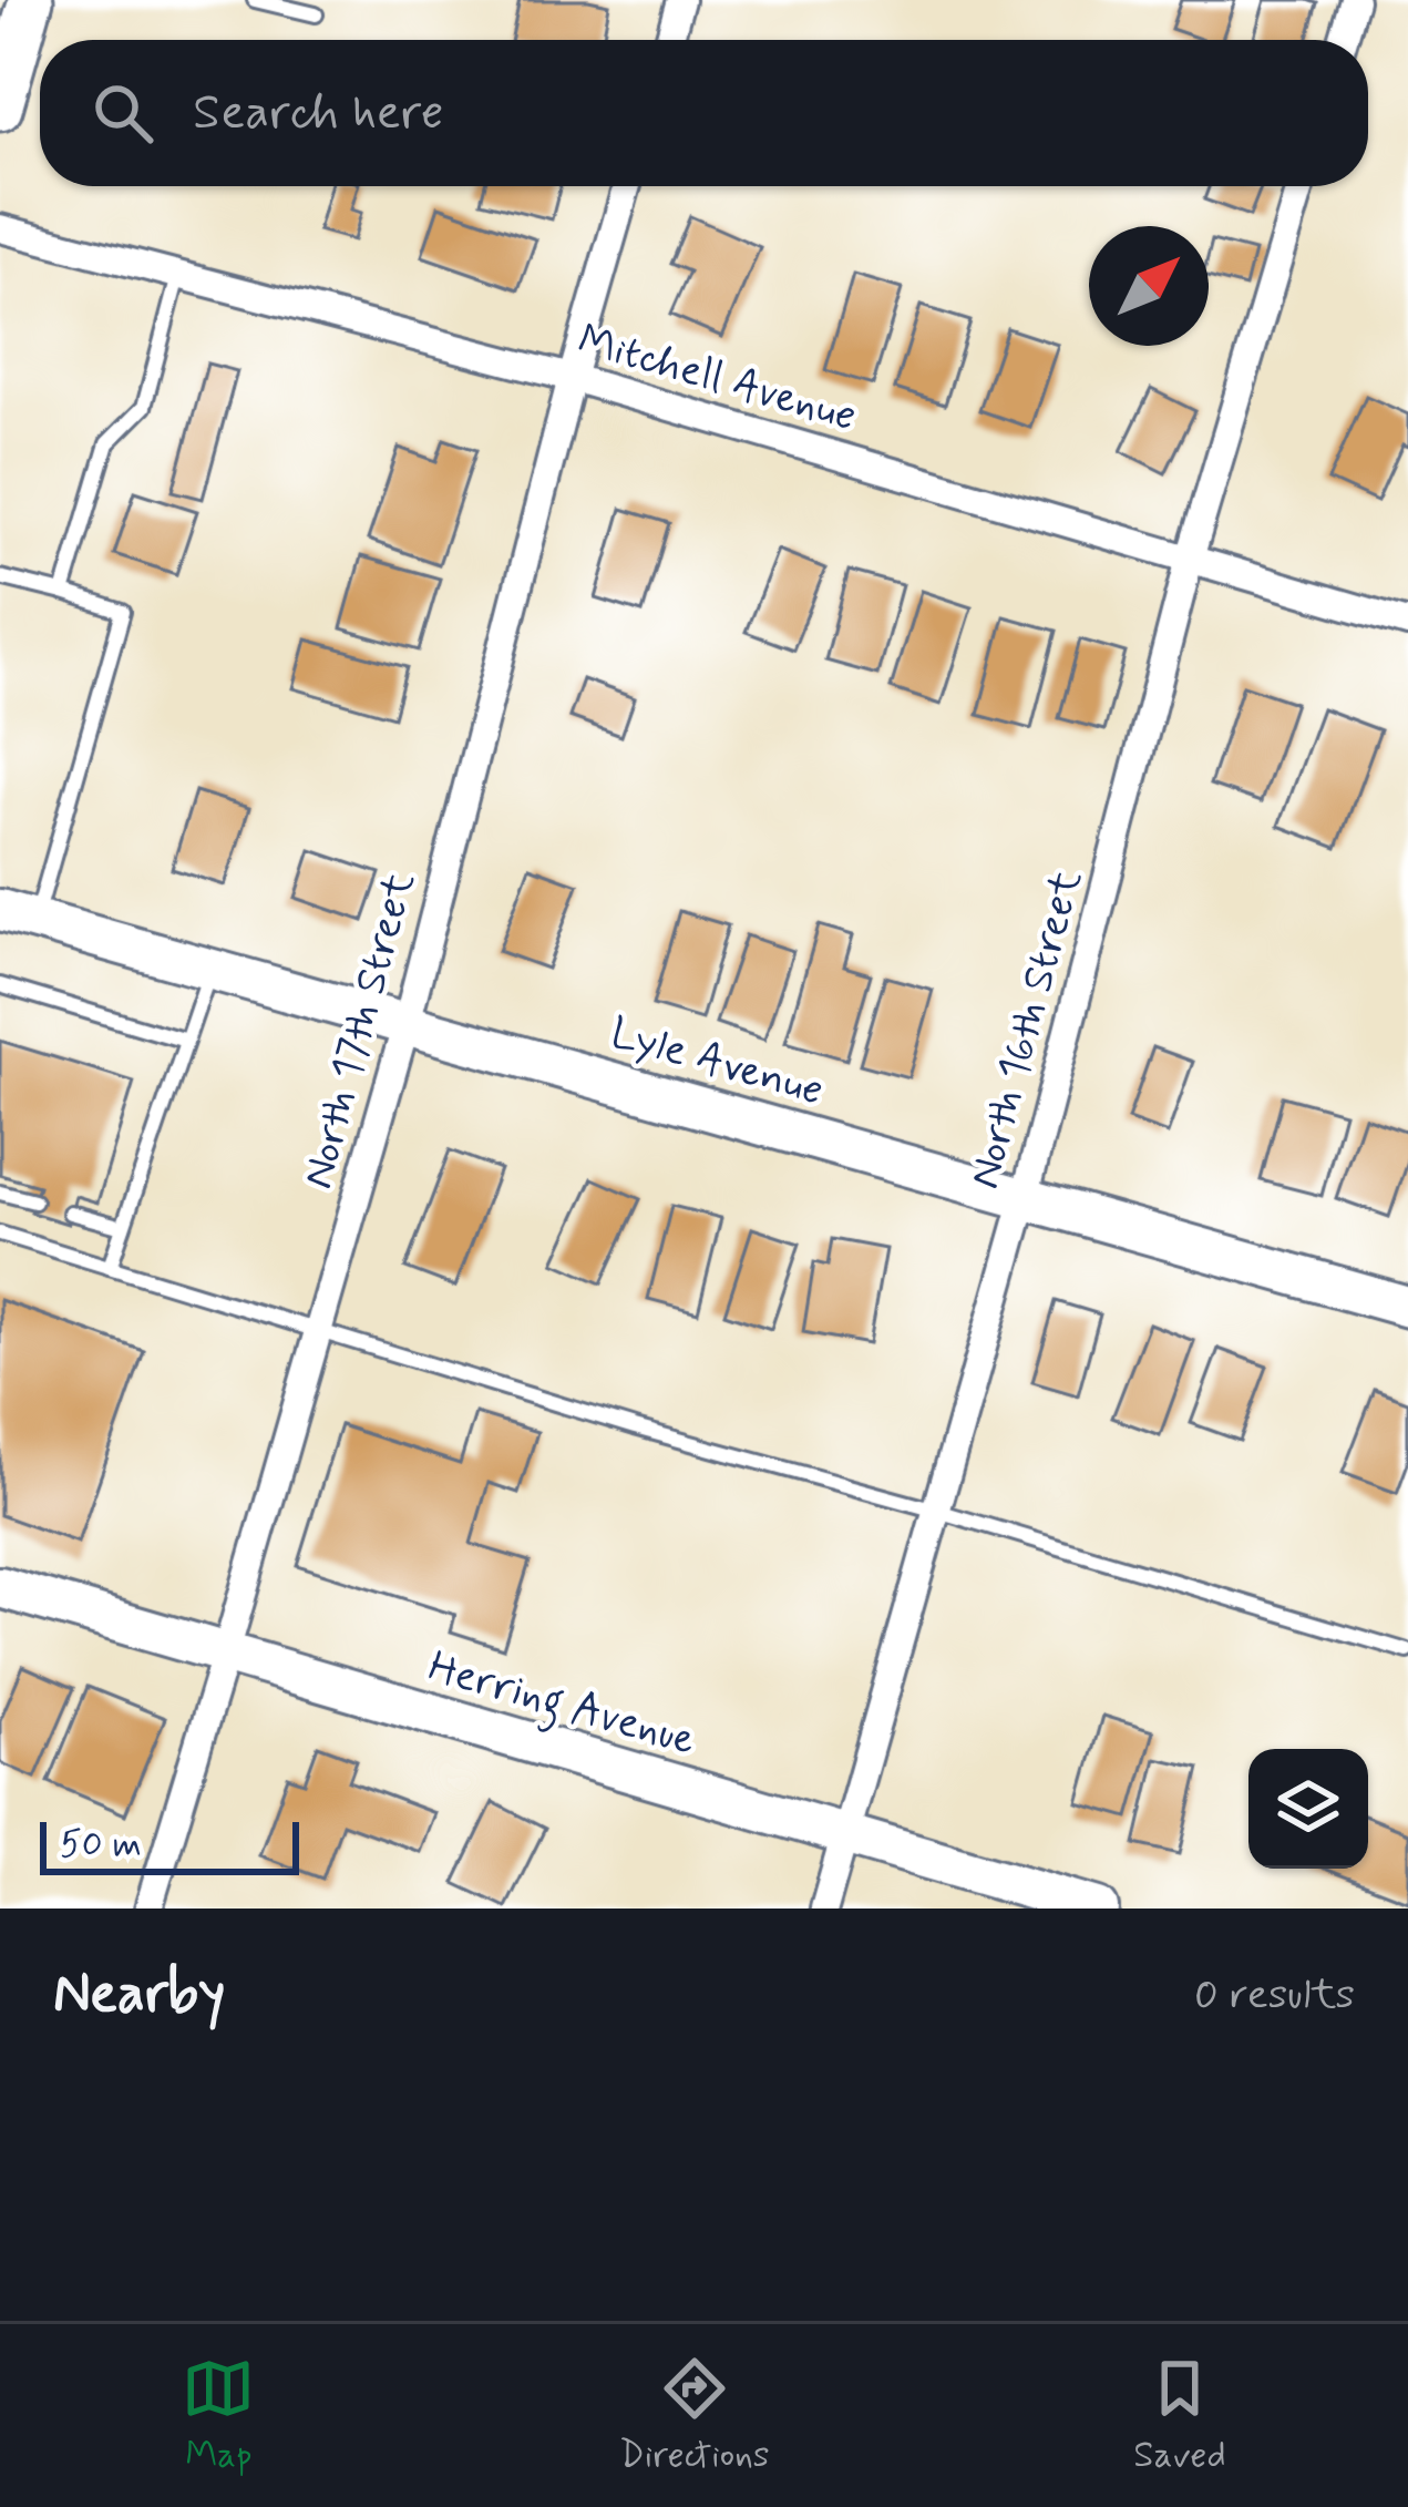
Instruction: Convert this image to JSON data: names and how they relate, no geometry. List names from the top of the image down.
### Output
{
  "streets": {
    "main road": ["Lyle Avenue", "Herring Avenue"],
    "street": ["Mitchell Avenue", "North 16th Street", "North 17th Street"]
  },
  "crossings": [
    ["Mitchell Avenue", "North 16th Street"],
    ["Mitchell Avenue", "North 17th Street"],
    ["North 16th Street", "Lyle Avenue"],
    ["North 16th Street", "Herring Avenue"],
    ["North 17th Street", "Lyle Avenue"],
    ["North 17th Street", "Herring Avenue"]
  ],
  "scale_bar": "50 m",
  "north": "top right",
  "page": {
    "search": "Search here",
    "scale": "50 m",
    "heading": ["Nearby", "0 results"],
    "nav": ["Map", "Directions", "Saved"]
  }
}
